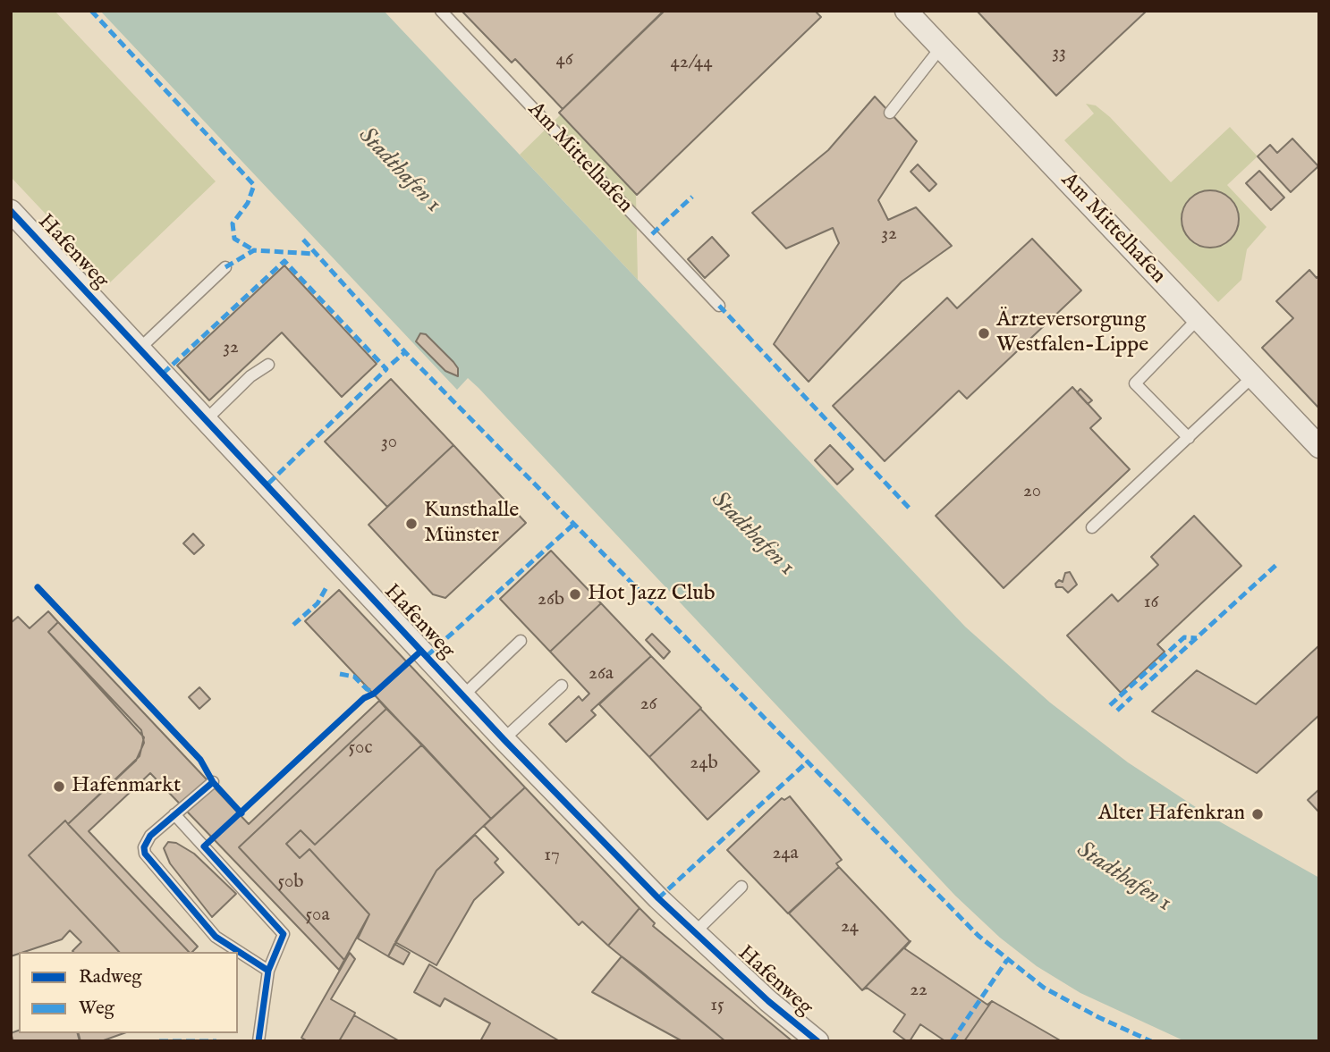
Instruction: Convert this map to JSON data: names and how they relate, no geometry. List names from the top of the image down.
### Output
{
  "streets": {
    "street": ["Am Mittelhafen", "Hafenweg"]
  },
  "water": ["Stadthafen 1"],
  "places": [
    "Ärzteversorgung Westfalen-Lippe",
    "Kunsthalle Münster",
    "Hot Jazz Club",
    "Hafenmarkt",
    "Alter Hafenkran"
  ],
  "house_numbers": [
    "33",
    "46",
    "42/44",
    "32",
    "32",
    "30",
    "20",
    "26b",
    "16",
    "26a",
    "26",
    "50c",
    "24b",
    "24a",
    "17",
    "50b",
    "50a",
    "24",
    "22",
    "15"
  ],
  "legend": ["Radweg", "Weg"]
}
